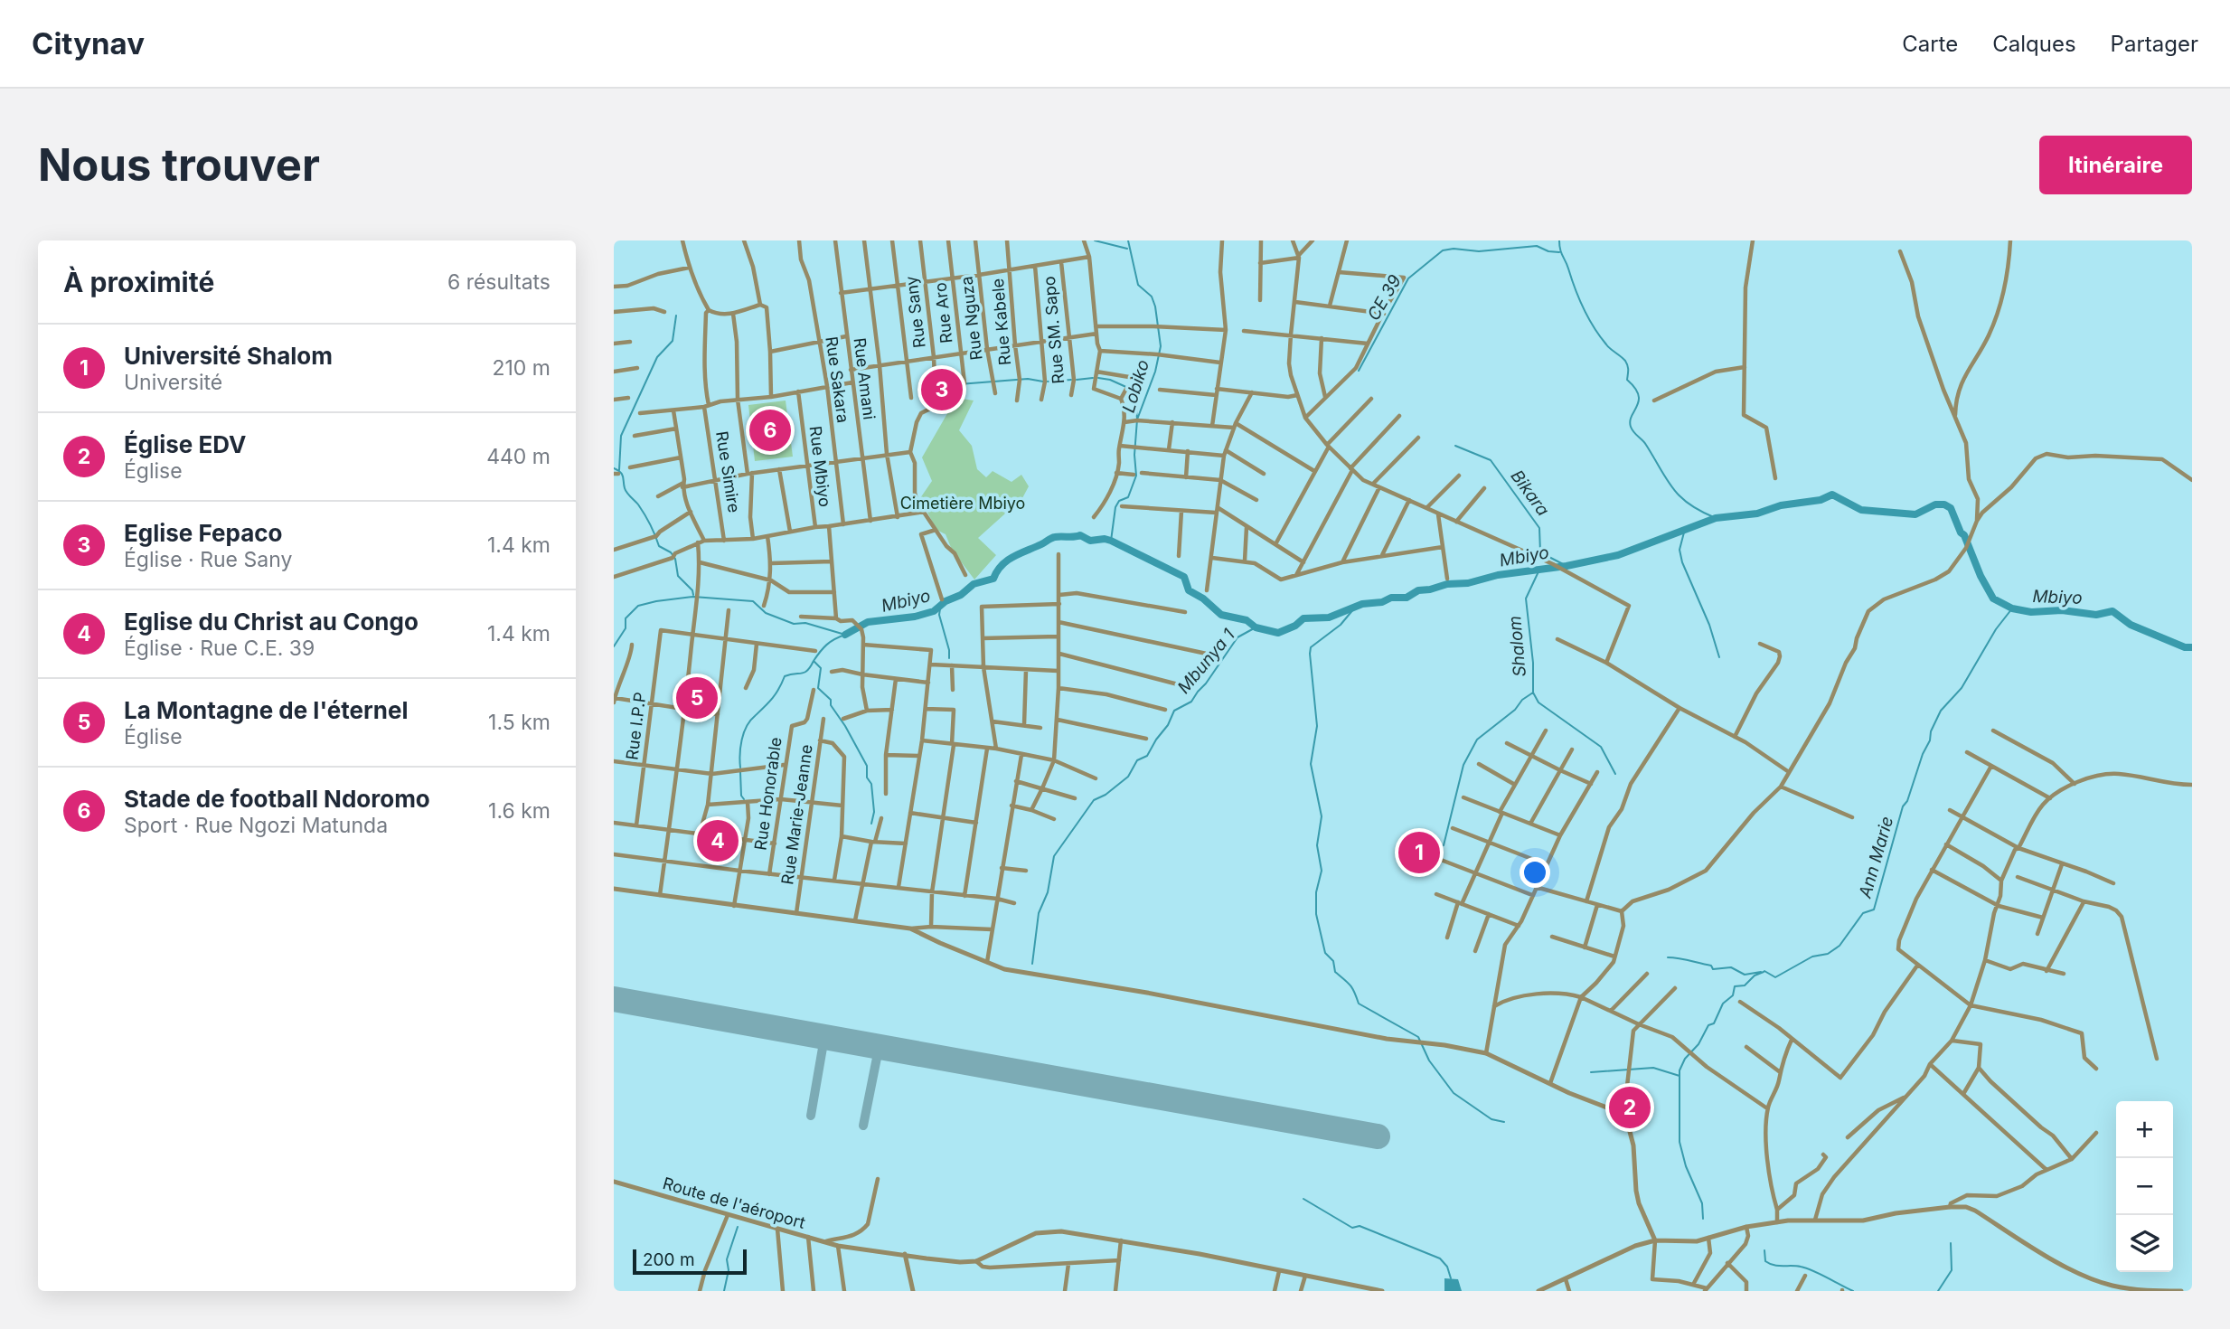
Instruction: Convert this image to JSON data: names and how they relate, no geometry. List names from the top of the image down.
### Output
{
  "streets": {
    "street": [
      "Rue Sany",
      "Rue Aro",
      "Rue Nguza",
      "Rue Kabele",
      "Rue SM. Sapo",
      "Rue Amani",
      "Rue Sakara",
      "Rue Mbiyo",
      "Rue Simire",
      "Rue I.P.P",
      "Rue Honorable",
      "Rue Marie-Jeanne",
      "Route de l'aéroport"
    ]
  },
  "water": [
    "CE 39",
    "Lobiko",
    "Bikara",
    "Mbiyo",
    "Shalom",
    "Mbunya 1",
    "Ann Marie"
  ],
  "parks": ["Cimetière Mbiyo"],
  "scale_bar": "200 m",
  "page": {
    "header": "Citynav",
    "nav": ["Carte", "Calques", "Partager"],
    "buttons": "Itinéraire",
    "title": "Nous trouver",
    "heading": ["À proximité", "6 résultats"],
    "list": [
      {
        "mark": "1",
        "name": "Université Shalom",
        "note": "Université",
        "value": "210 m"
      },
      {
        "mark": "2",
        "name": "Église EDV",
        "note": "Église",
        "value": "440 m"
      },
      {
        "mark": "3",
        "name": "Eglise Fepaco",
        "note": "Église · Rue Sany",
        "value": "1.4 km"
      },
      {
        "mark": "4",
        "name": "Eglise du Christ au Congo",
        "note": "Église · Rue C.E. 39",
        "value": "1.4 km"
      },
      {
        "mark": "5",
        "name": "La Montagne de l'éternel",
        "note": "Église",
        "value": "1.5 km"
      },
      {
        "mark": "6",
        "name": "Stade de football Ndoromo",
        "note": "Sport · Rue Ngozi Matunda",
        "value": "1.6 km"
      }
    ],
    "pins": [
      "3",
      "6",
      "5",
      "4",
      "1",
      "2"
    ],
    "map_buttons": ["+", "−"],
    "scale": "200 m"
  }
}
